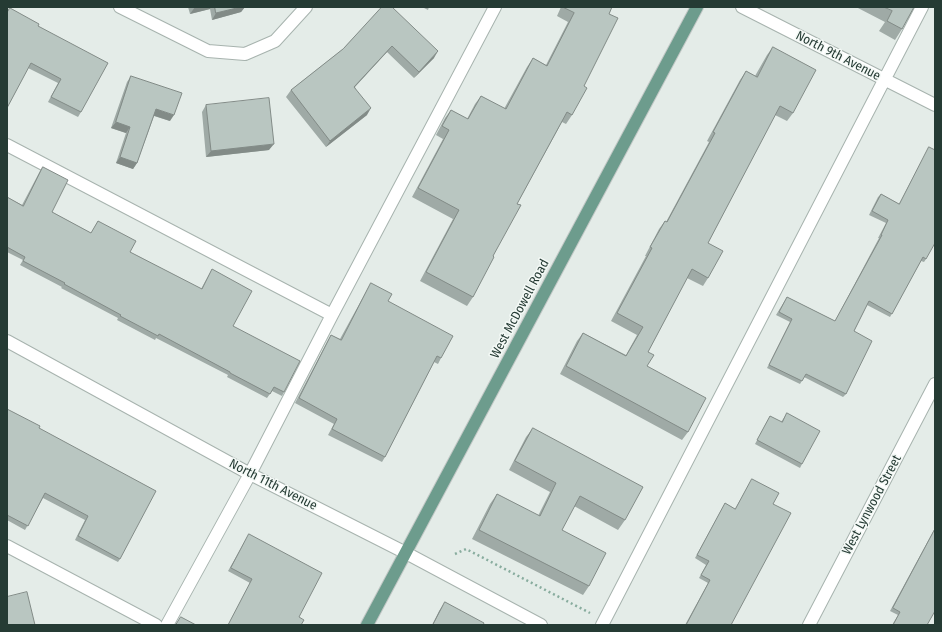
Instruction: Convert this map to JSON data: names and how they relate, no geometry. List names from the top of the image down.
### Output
{
  "streets": {
    "main road": ["West McDowell Road"],
    "street": ["North 9th Avenue", "North 11th Avenue", "West Lynwood Street"]
  },
  "crossings": [
    ["West McDowell Road", "North 11th Avenue"]
  ]
}
